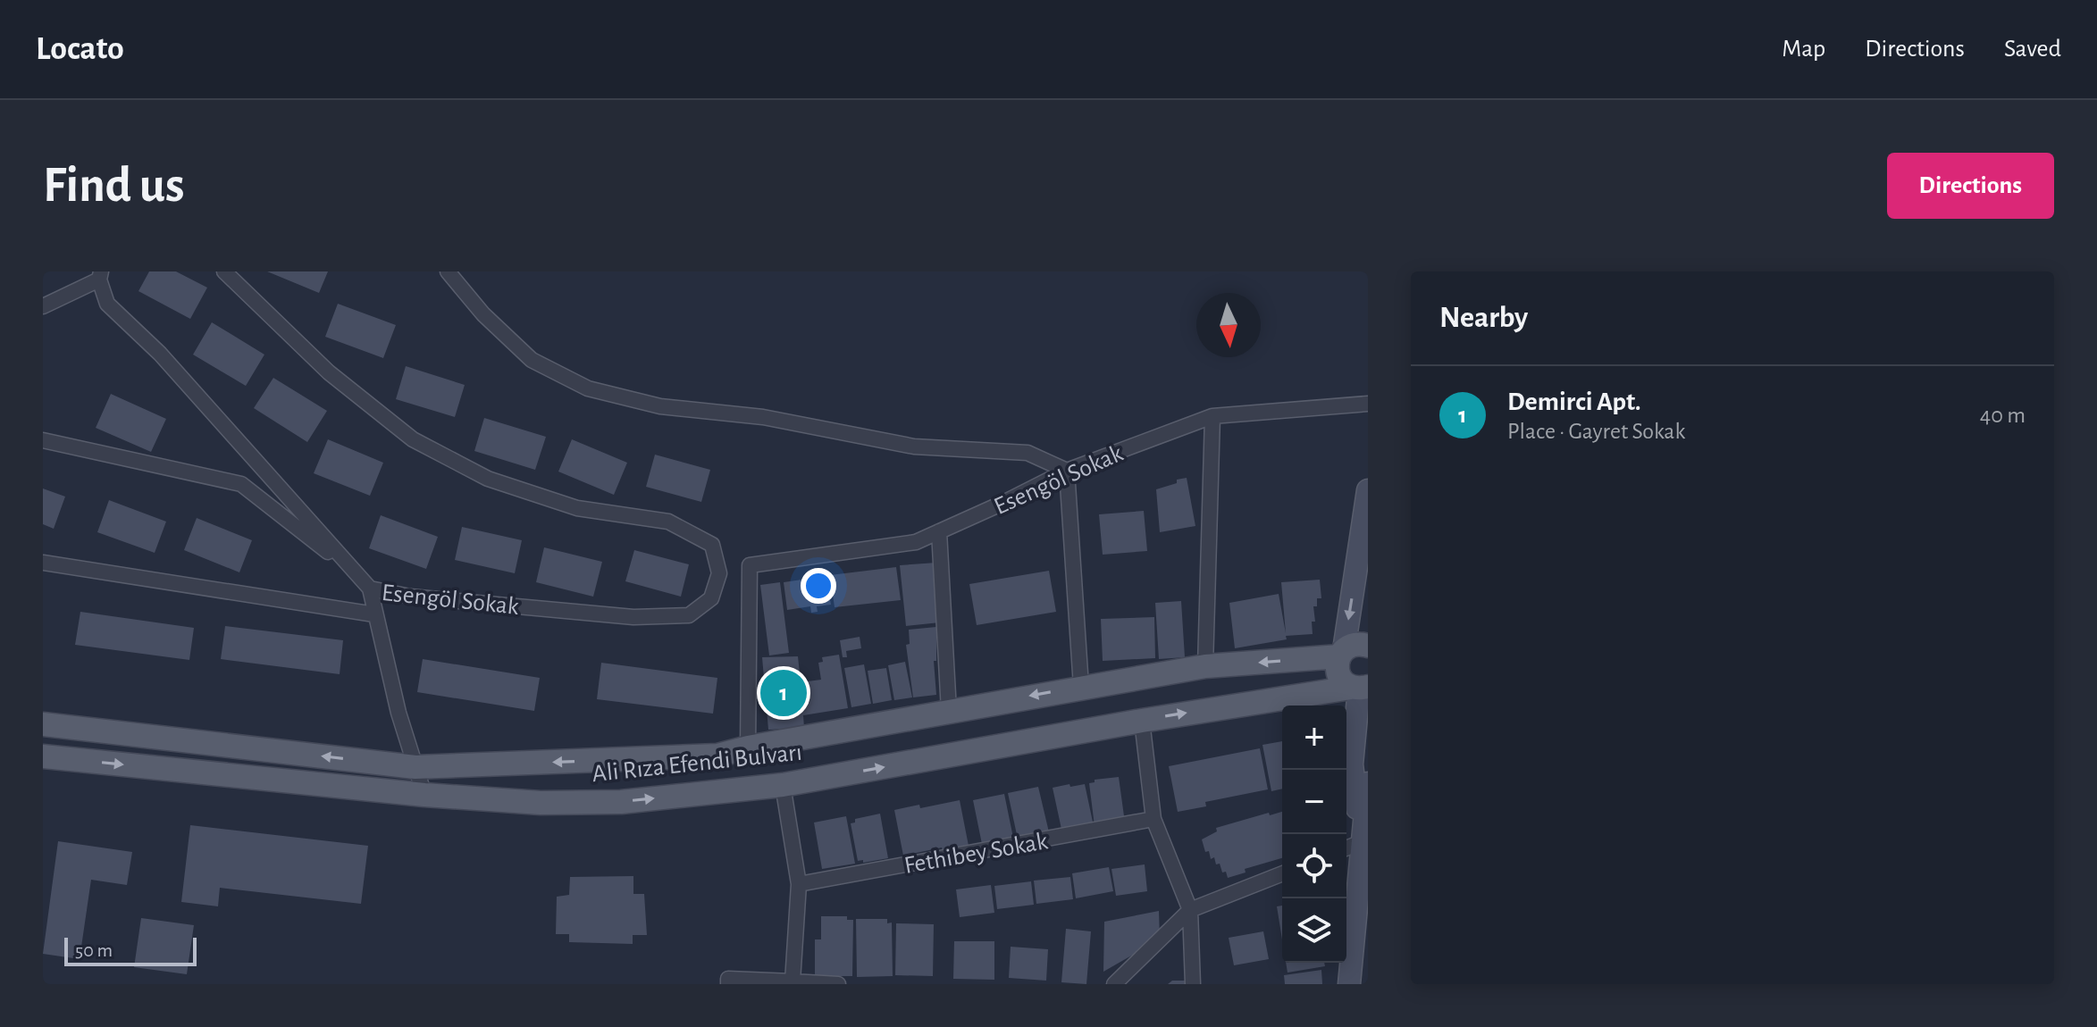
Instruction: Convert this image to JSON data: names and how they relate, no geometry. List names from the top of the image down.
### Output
{
  "streets": {
    "main road": ["Ali Rıza Efendi Bulvarı"],
    "street": ["Esengöl Sokak", "Fethibey Sokak"]
  },
  "crossings": [
    ["Esengöl Sokak", "Ali Rıza Efendi Bulvarı"]
  ],
  "scale_bar": "50 m",
  "north": "bottom",
  "page": {
    "header": "Locato",
    "nav": ["Map", "Directions", "Saved"],
    "buttons": "Directions",
    "title": "Find us",
    "heading": "Nearby",
    "list": [
      {
        "mark": "1",
        "name": "Demirci Apt.",
        "note": "Place · Gayret Sokak",
        "value": "40 m"
      }
    ],
    "pins": "1",
    "map_buttons": ["+", "−"],
    "scale": "50 m"
  }
}
